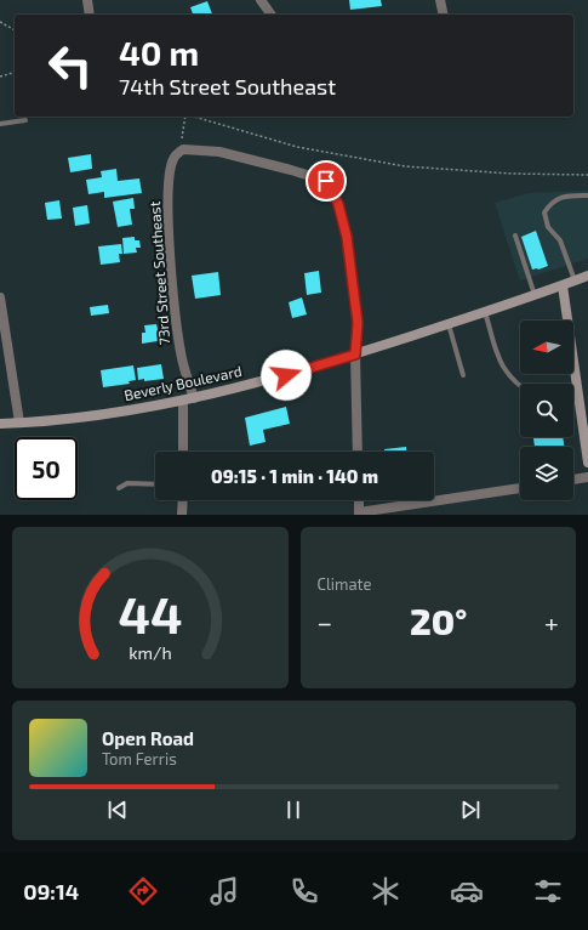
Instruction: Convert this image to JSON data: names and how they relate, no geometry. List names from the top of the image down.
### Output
{
  "streets": {
    "main road": ["Beverly Boulevard"],
    "street": ["73rd Street Southeast"]
  },
  "crossings": [
    ["73rd Street Southeast", "Beverly Boulevard"]
  ],
  "north": "left",
  "page": {
    "turn": ["40 m", "74th Street Southeast"],
    "limit": "50",
    "trip": "09:15 · 1 min · 140 m",
    "tile": "Climate",
    "heat": ["−", "20°", "+"],
    "song": ["Open Road", "Tom Ferris"],
    "tabs": "09:14",
    "gauge": ["44", "km/h"]
  }
}
